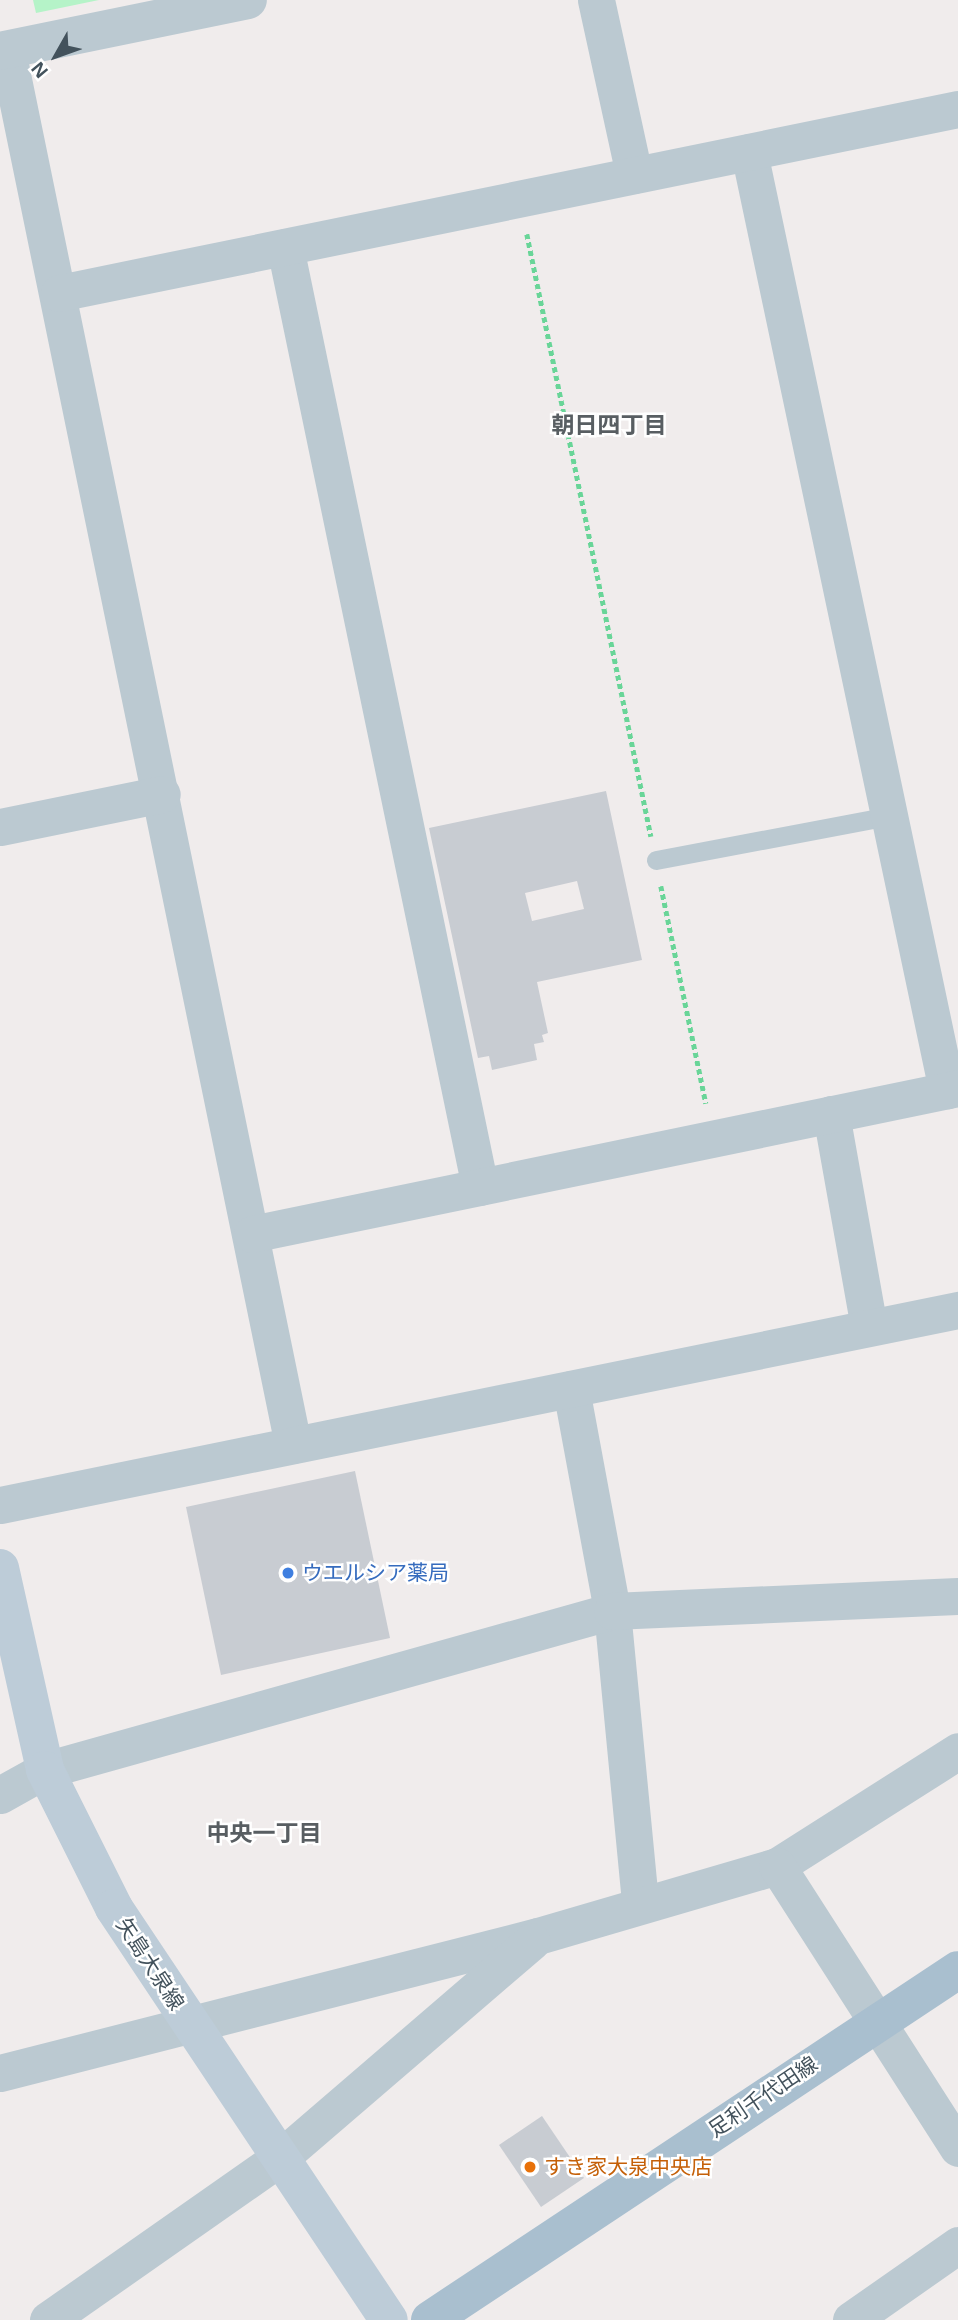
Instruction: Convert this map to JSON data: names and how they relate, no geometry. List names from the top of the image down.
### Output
{
  "streets": {
    "main road": ["矢島大泉線", "足利千代田線"]
  },
  "districts": ["朝日四丁目", "中央一丁目"],
  "places": ["ウエルシア薬局", "すき家大泉中央店"],
  "north": "bottom left"
}
